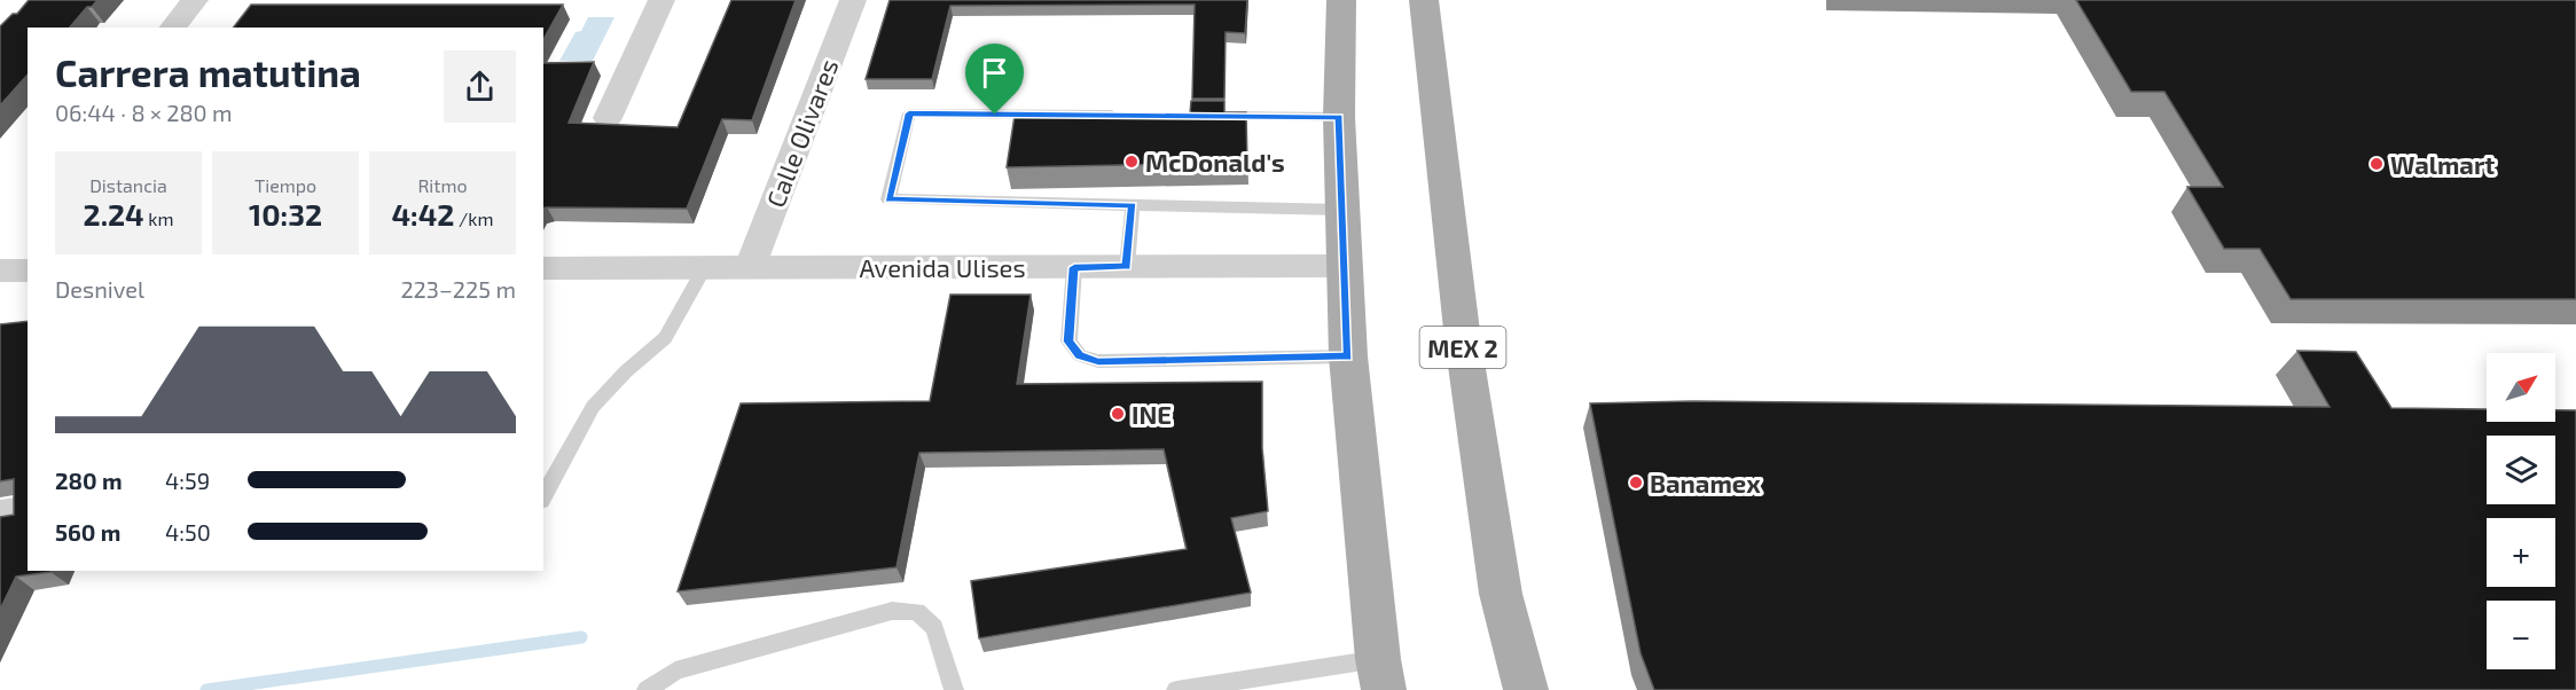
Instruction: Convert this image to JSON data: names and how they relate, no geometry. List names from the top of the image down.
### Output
{
  "streets": {
    "main road": ["MEX 2"],
    "street": ["Calle Olivares", "Avenida Ulises"]
  },
  "crossings": [
    ["Calle Olivares", "Avenida Ulises"]
  ],
  "places": [
    "McDonald's",
    "Walmart",
    "INE",
    "Banamex"
  ],
  "north": "top right",
  "page": {
    "heading": ["Carrera matutina", "06:44 · 8 × 280 m"],
    "stats": [
      ["Distancia", "2.24 km"],
      ["Tiempo", "10:32"],
      ["Ritmo", "4:42 /km"]
    ],
    "chart": ["Desnivel", "223–225 m"],
    "map_buttons": ["+", "−"],
    "list": [
      {
        "name": "280 m",
        "note": "4:59"
      },
      {
        "name": "560 m",
        "note": "4:50"
      }
    ]
  }
}
